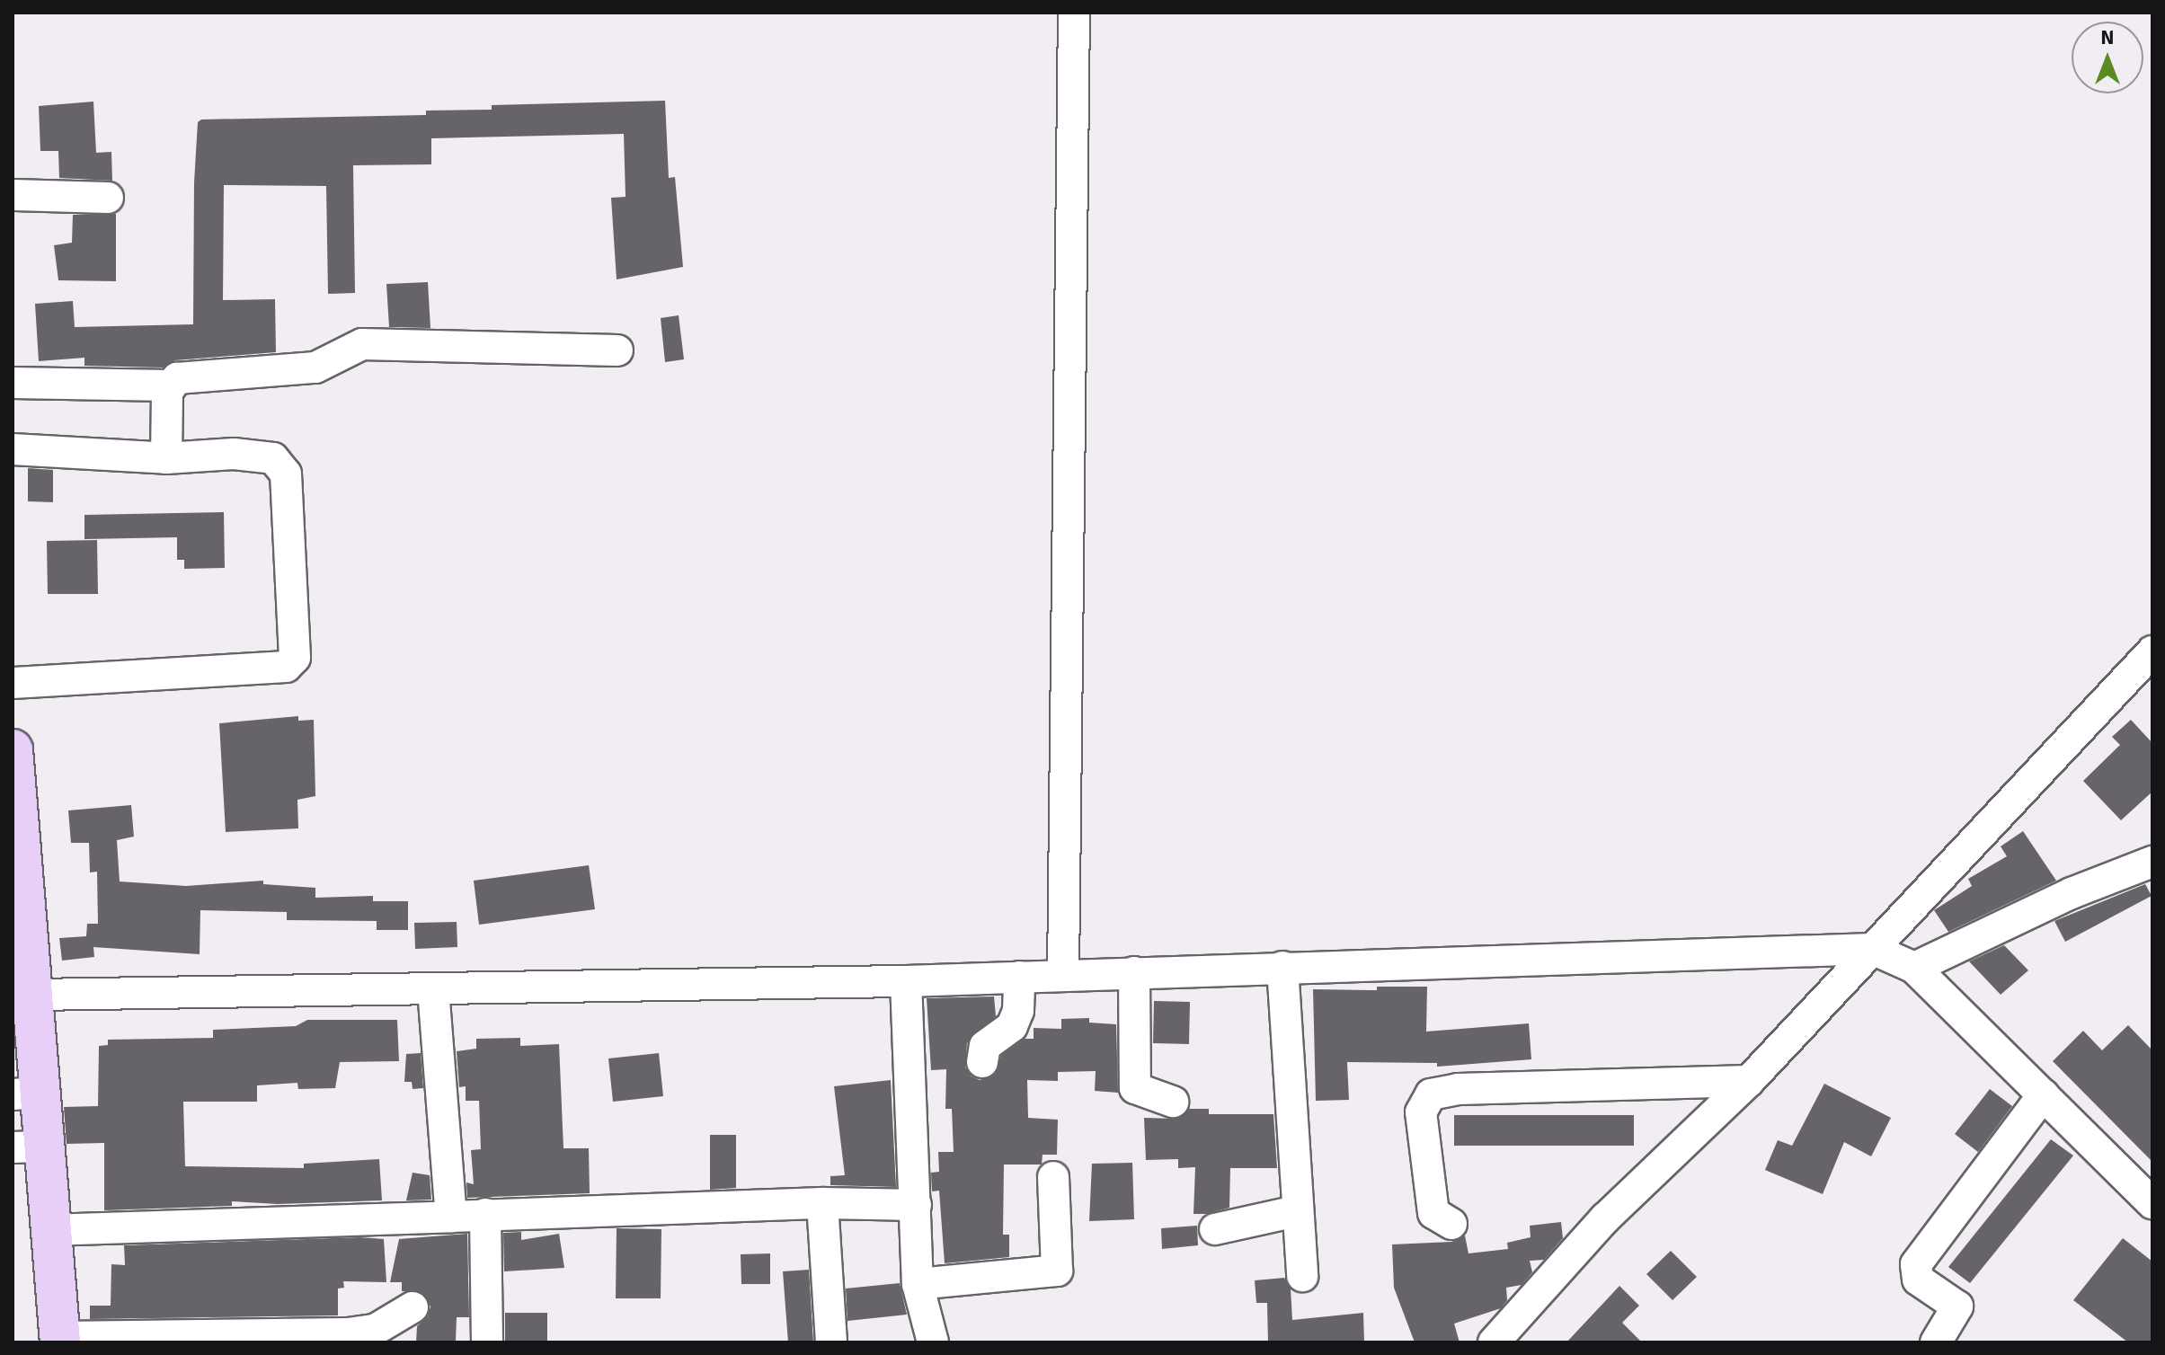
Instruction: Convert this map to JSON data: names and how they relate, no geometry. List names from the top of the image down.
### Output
{
  "north": "top"
}
